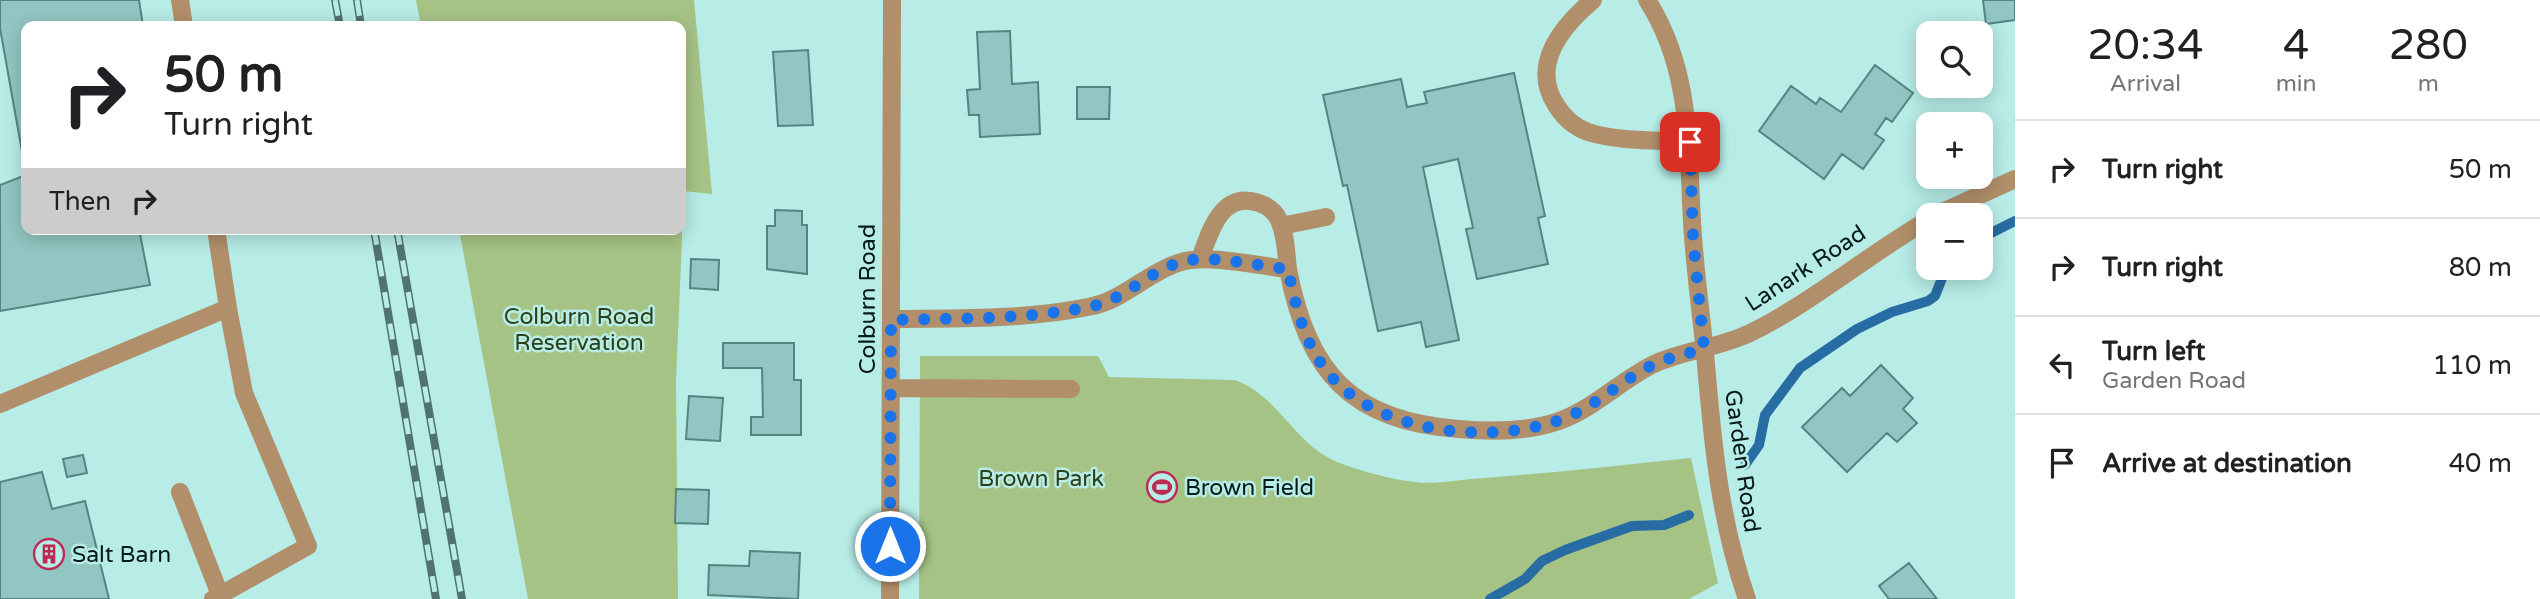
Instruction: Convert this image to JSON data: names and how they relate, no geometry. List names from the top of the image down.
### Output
{
  "streets": {
    "street": ["Lanark Road", "Colburn Road", "Garden Road"]
  },
  "crossings": [
    ["Lanark Road", "Garden Road"]
  ],
  "parks": ["Colburn Road Reservation", "Brown Park"],
  "places": {
    "sports": ["Brown Field"],
    "building": ["Salt Barn"]
  },
  "page": {
    "eta": [
      "20:34",
      "Arrival",
      "4",
      "min",
      "280",
      "m"
    ],
    "map_buttons": ["+", "−"],
    "turn": ["50 m", "Turn right"],
    "list": [
      {
        "name": "Turn right",
        "value": "50 m"
      },
      {
        "name": "Turn right",
        "value": "80 m"
      },
      {
        "name": "Turn left",
        "note": "Garden Road",
        "value": "110 m"
      },
      {
        "name": "Arrive at destination",
        "value": "40 m"
      }
    ],
    "then": "Then"
  }
}
